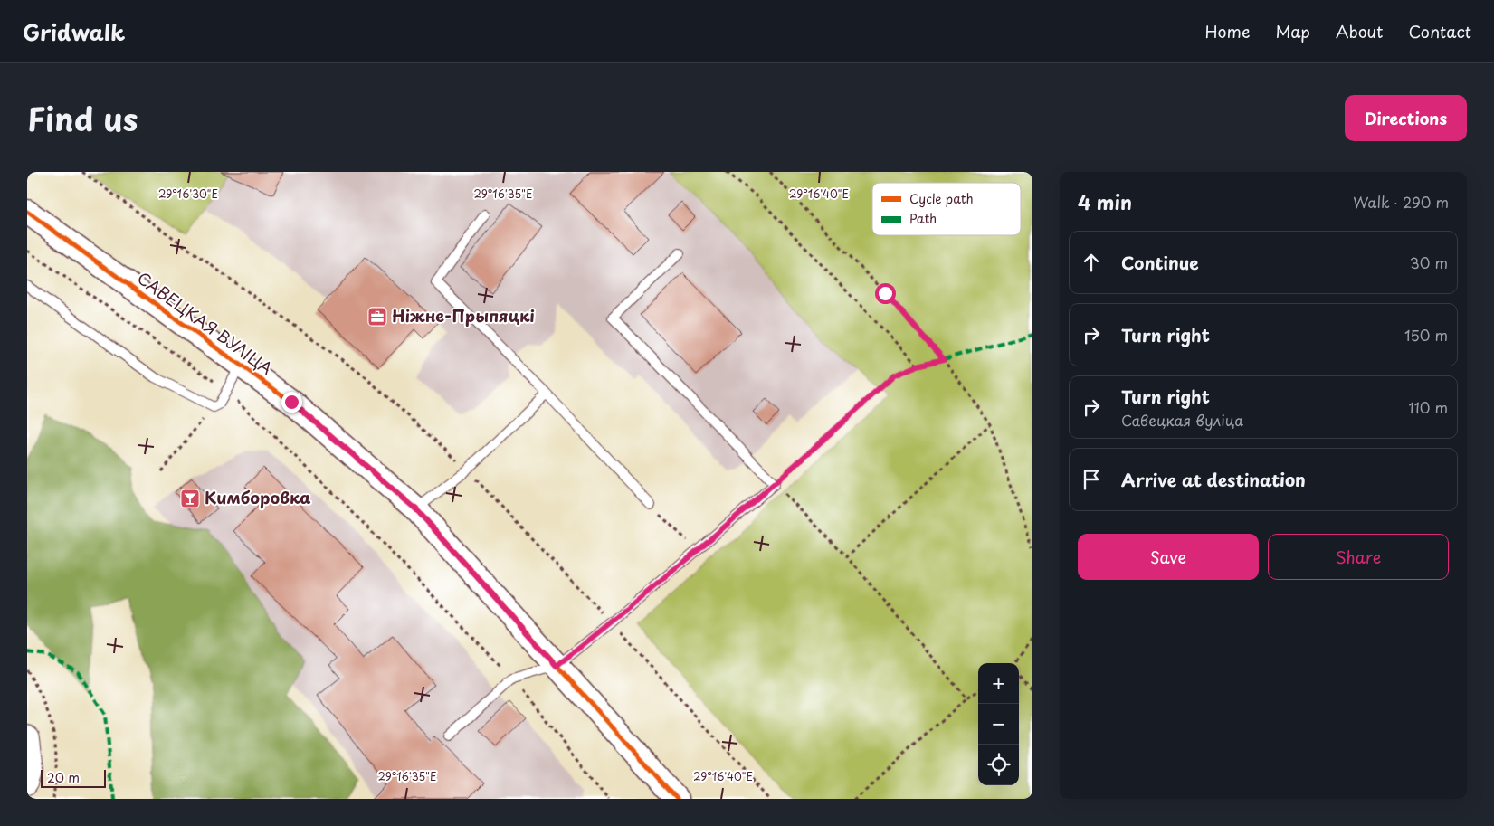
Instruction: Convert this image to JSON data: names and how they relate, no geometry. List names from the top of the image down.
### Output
{
  "streets": {
    "street": ["САВЕЦКАЯ ВУЛІЦА"]
  },
  "places": {
    "office": ["Ніжне-Прыпяцкі"],
    "bar": ["Кимборовка"]
  },
  "legend": ["Cycle path", "Path"],
  "scale_bar": "20 m",
  "page": {
    "header": "Gridwalk",
    "nav": [
      "Home",
      "Map",
      "About",
      "Contact"
    ],
    "title": "Find us",
    "buttons": [
      "Directions",
      ["Save", "Share"]
    ],
    "heading": ["4 min", "Walk · 290 m"],
    "list": [
      ["Continue", "30 m"],
      ["Turn right", "150 m"],
      ["Turn right", "Савецкая вуліца", "110 m"],
      "Arrive at destination"
    ],
    "map_buttons": ["+", "−"],
    "scale": "20 m"
  },
  "coordinates": ["29°16'30\"E", "29°16'35\"E", "29°16'40\"E"]
}
